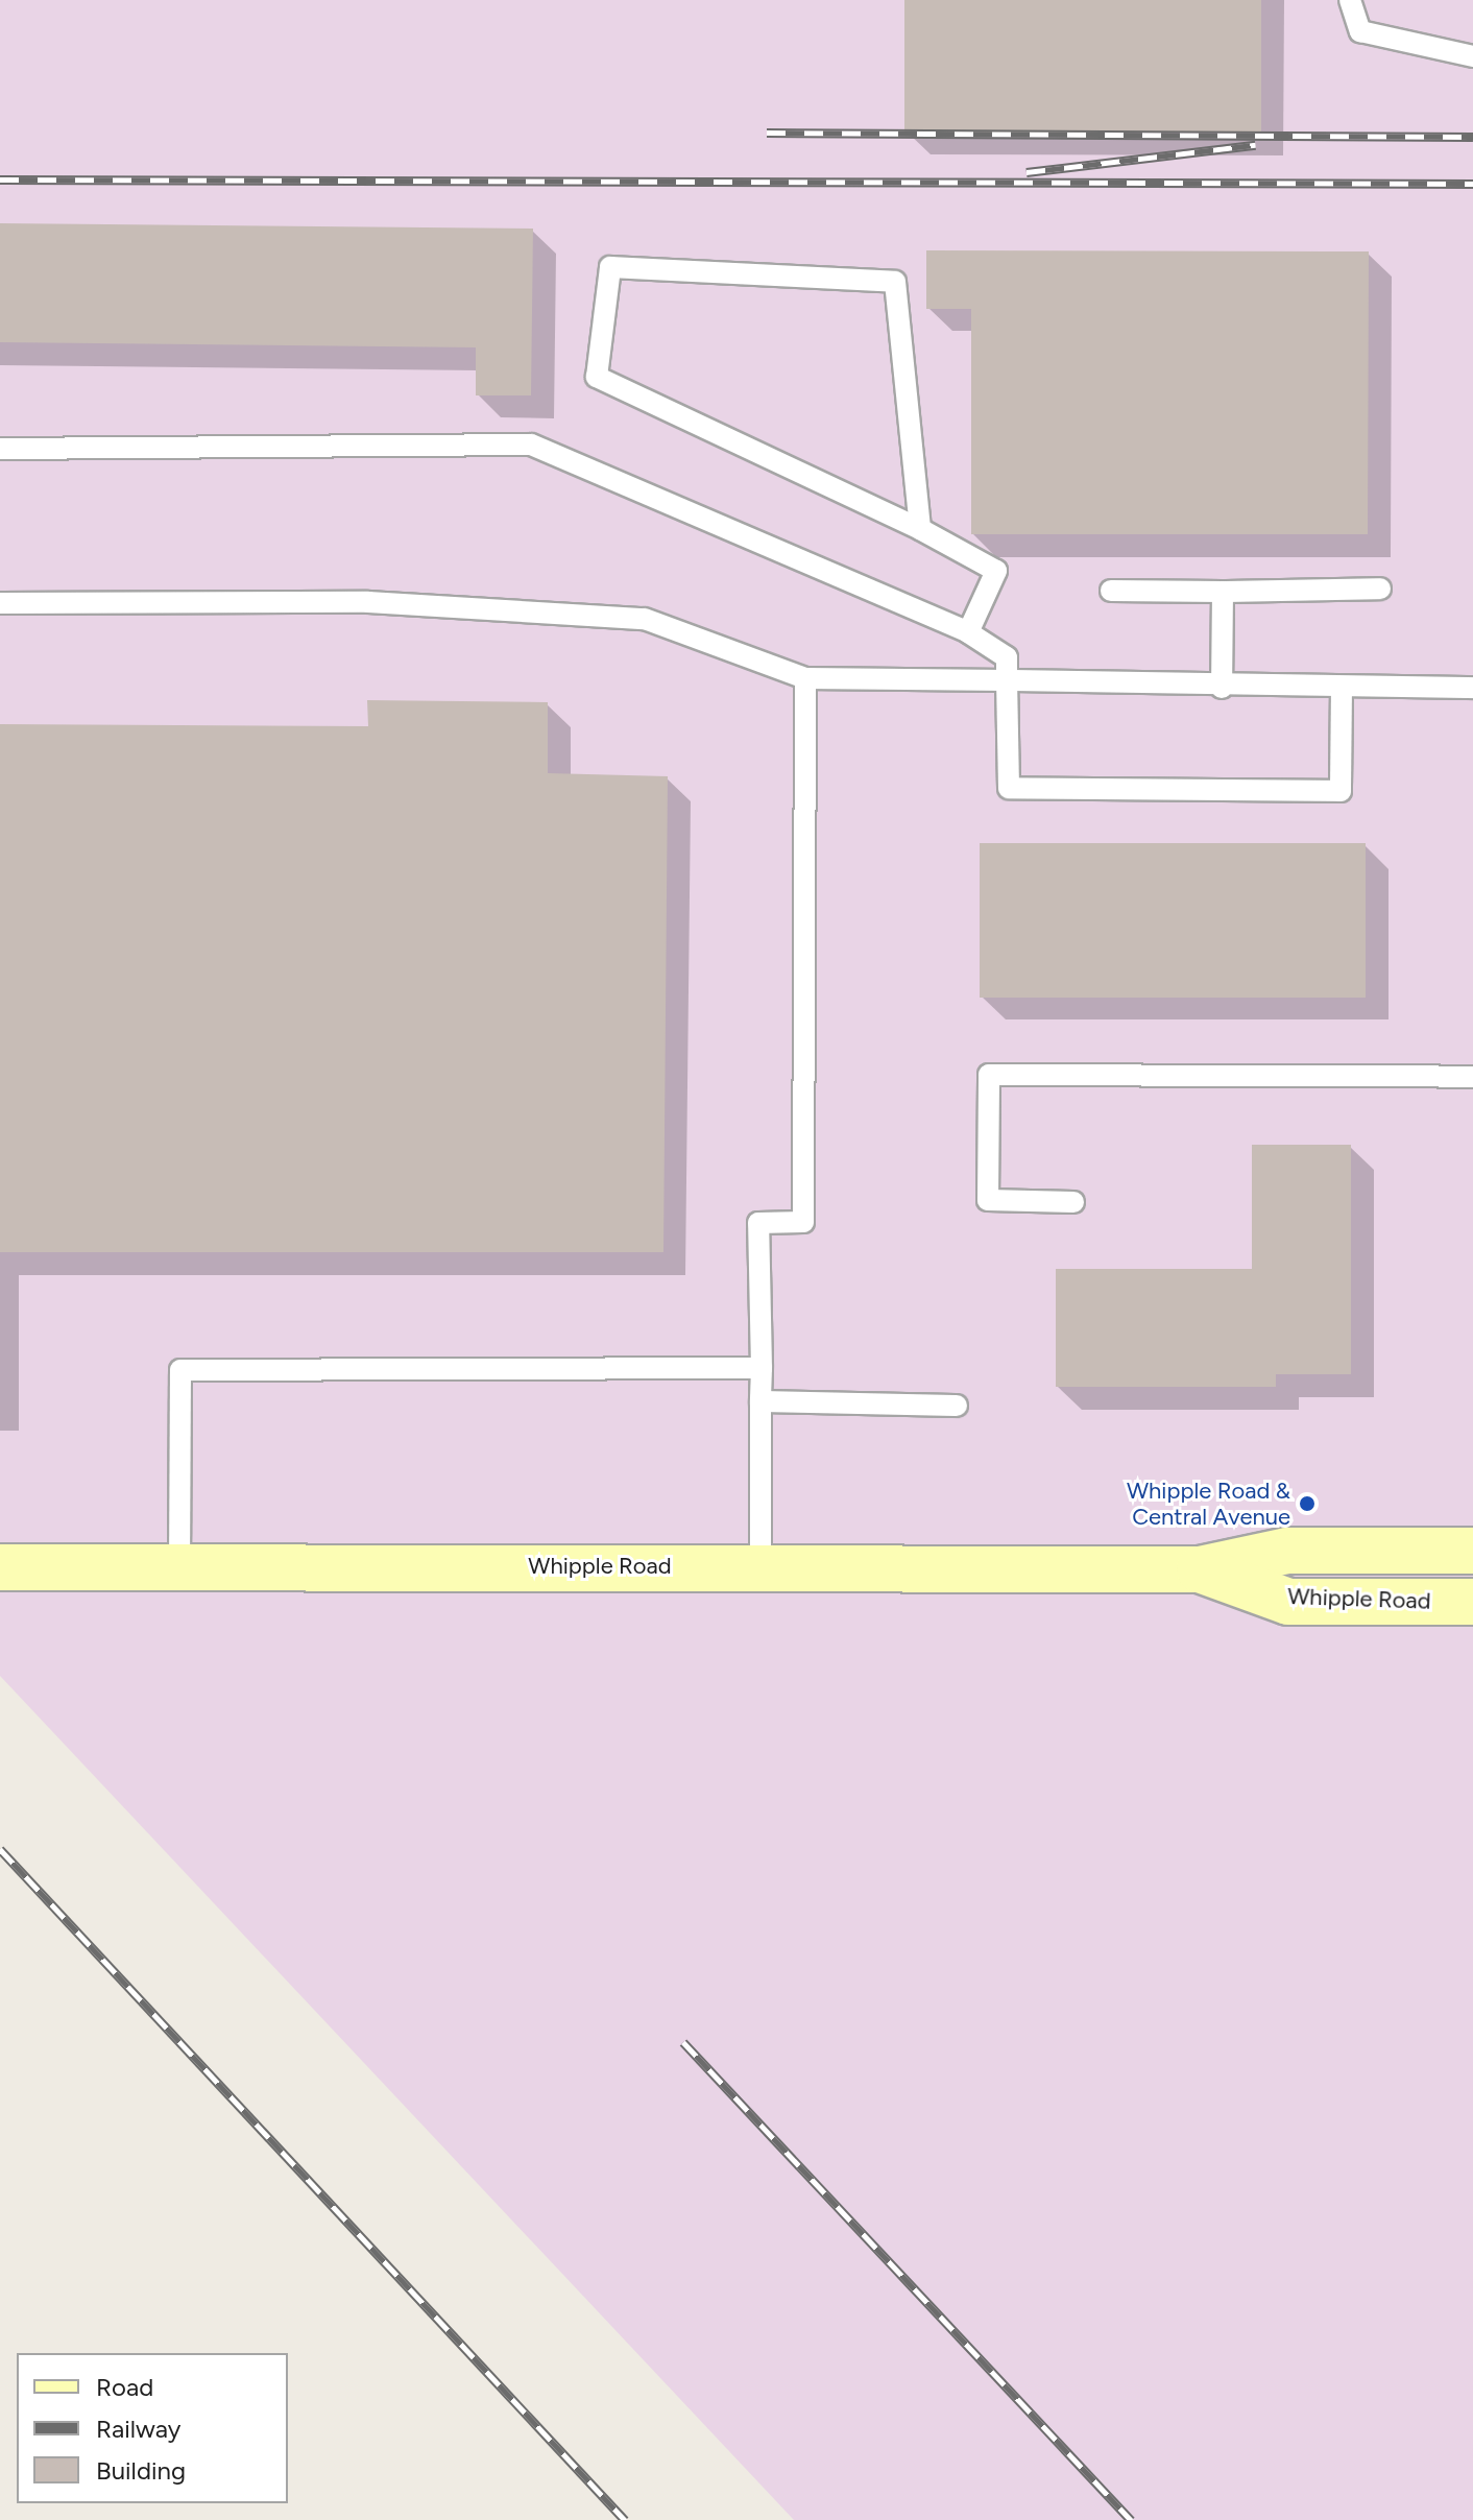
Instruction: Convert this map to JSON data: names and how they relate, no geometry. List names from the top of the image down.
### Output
{
  "streets": {
    "main road": ["Whipple Road"]
  },
  "places": ["Whipple Road & Central Avenue"],
  "legend": ["Road", "Railway", "Building"]
}
